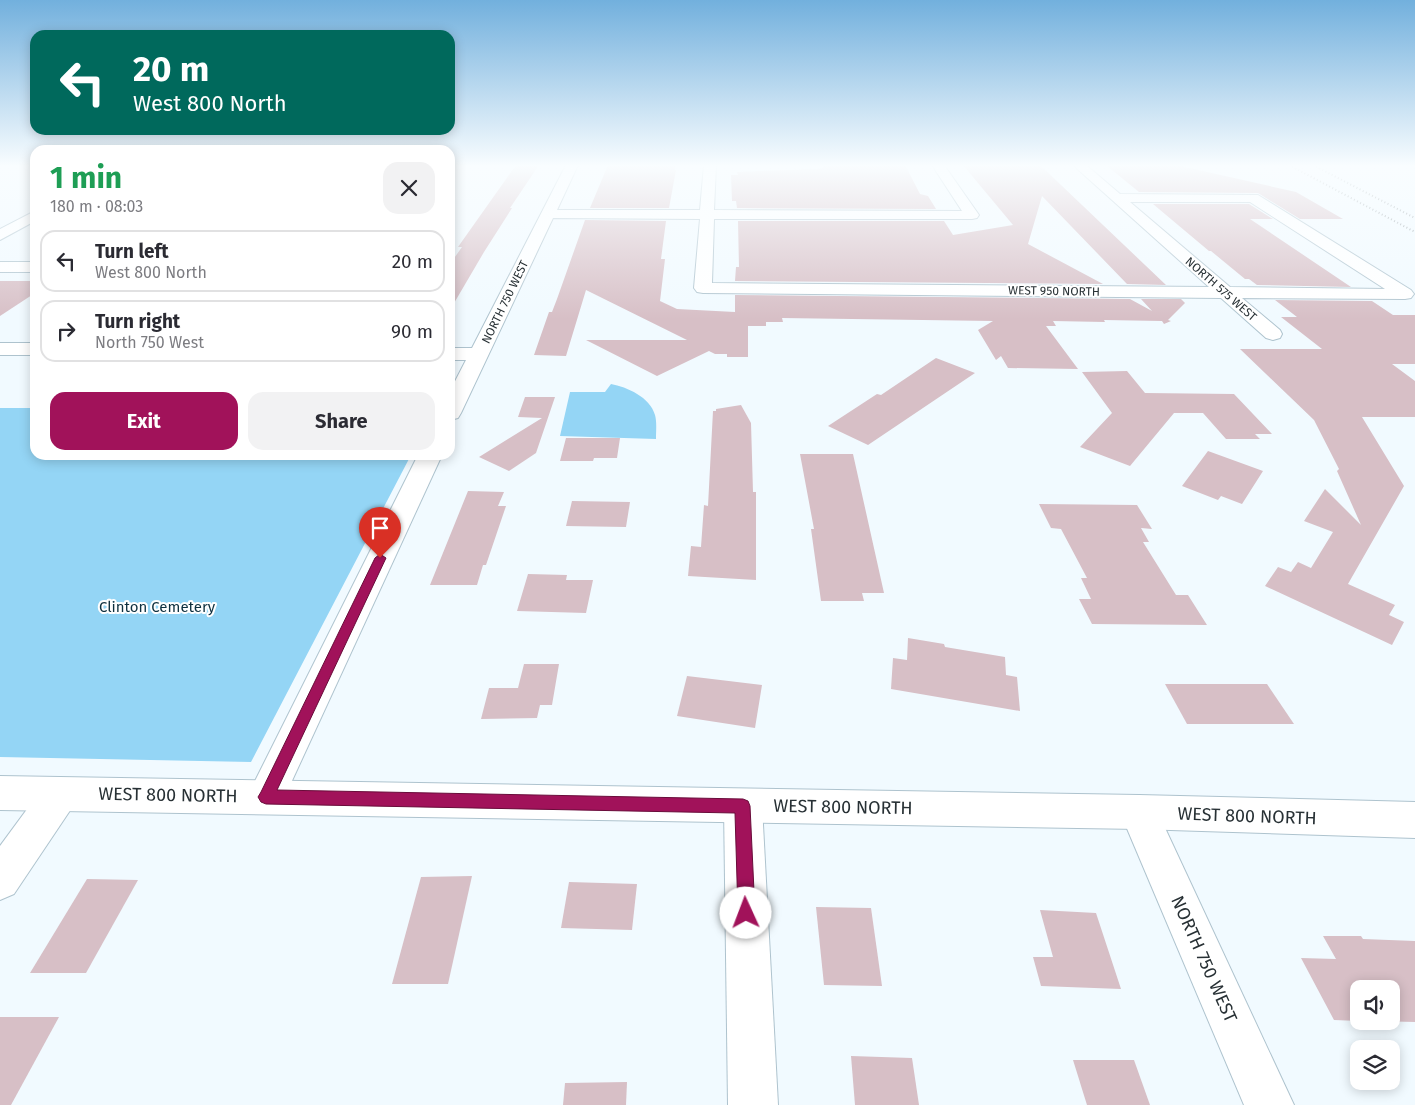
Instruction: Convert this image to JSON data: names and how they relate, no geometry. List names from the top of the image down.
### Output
{
  "streets": {
    "street": [
      "NORTH 575 WEST",
      "WEST 950 NORTH",
      "NORTH 750 WEST",
      "WEST 800 NORTH"
    ]
  },
  "crossings": [
    ["NORTH 575 WEST", "WEST 950 NORTH"],
    ["NORTH 750 WEST", "WEST 800 NORTH"]
  ],
  "parks": ["Clinton Cemetery"],
  "page": {
    "turn": ["20 m", "West 800 North"],
    "heading": ["1 min", "180 m · 08:03"],
    "list": [
      {
        "name": "Turn left",
        "note": "West 800 North",
        "value": "20 m"
      },
      {
        "name": "Turn right",
        "note": "North 750 West",
        "value": "90 m"
      }
    ],
    "buttons": ["Exit", "Share"]
  }
}
